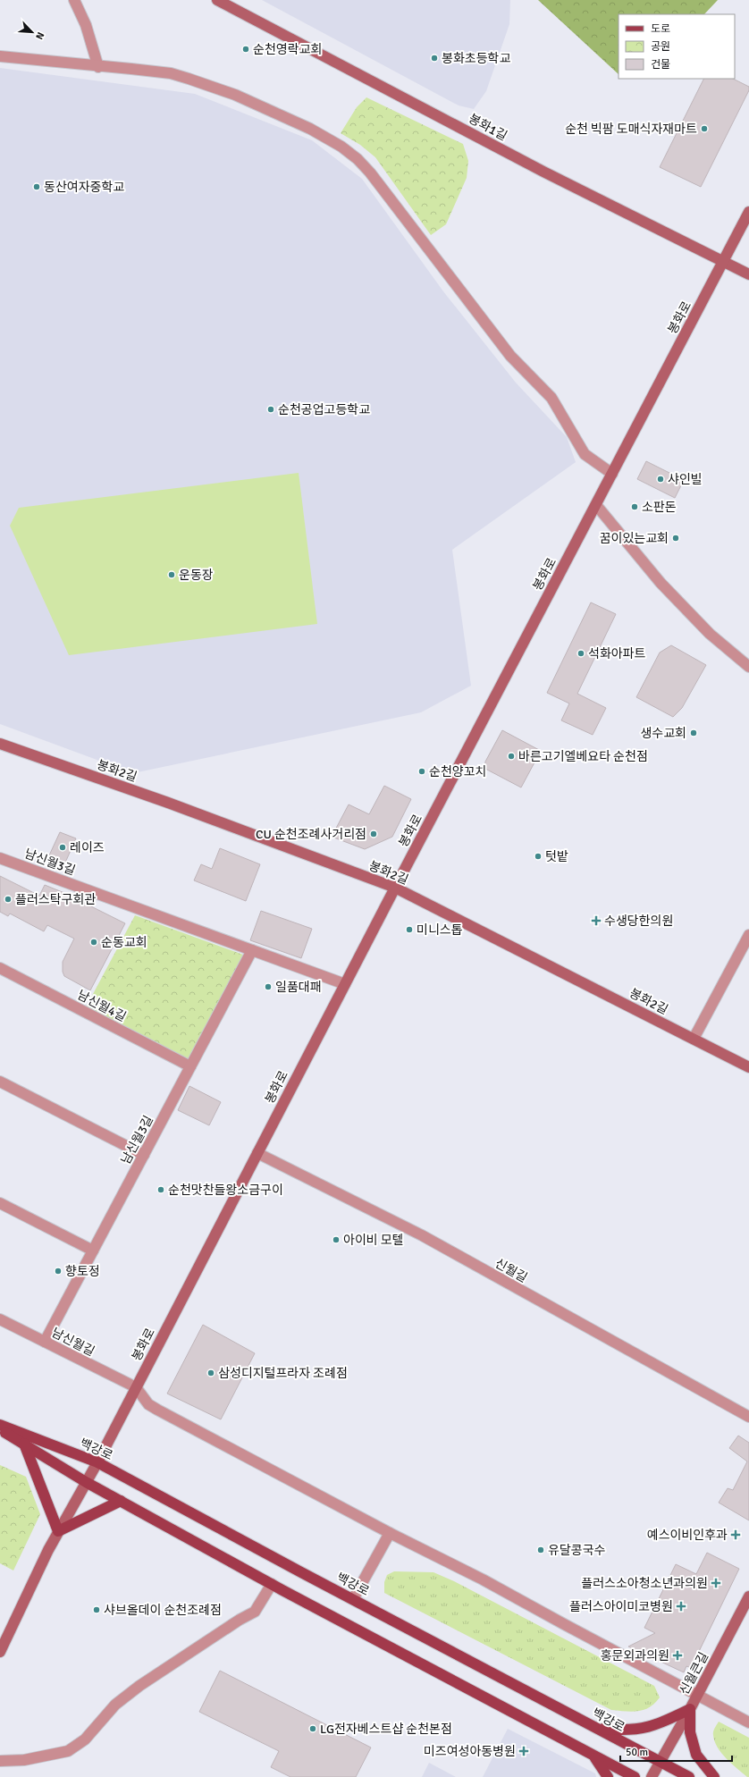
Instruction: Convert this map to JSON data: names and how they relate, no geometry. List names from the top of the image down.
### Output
{
  "streets": {
    "main road": ["백강로"],
    "street": [
      "봉화1길",
      "봉화로",
      "봉화2길",
      "남신월3길",
      "남신월4길",
      "신월길",
      "남신월길",
      "신월큰길"
    ]
  },
  "crossings": [
    ["봉화1길", "봉화로"],
    ["봉화로", "봉화2길"],
    ["봉화로", "남신월3길"],
    ["봉화로", "신월길"],
    ["봉화로", "남신월길"],
    ["봉화로", "백강로"],
    ["남신월3길", "남신월4길"],
    ["남신월3길", "남신월길"],
    ["백강로", "신월큰길"]
  ],
  "places": {
    "other": [
      "순천영락교회",
      "봉화초등학교",
      "순천 빅팜 도매식자재마트",
      "동산여자중학교",
      "순천공업고등학교",
      "샤인빌",
      "소판돈",
      "꿈이있는교회",
      "운동장",
      "석화아파트",
      "생수교회",
      "바른고기엘베요타 순천점",
      "순천양꼬치",
      "CU 순천조례사거리점",
      "레이즈",
      "텃밭",
      "플러스탁구회관",
      "미니스톱",
      "순동교회",
      "일품대패",
      "순천맛찬들왕소금구이",
      "아이비 모텔",
      "향토정",
      "삼성디지털프라자 조례점",
      "유달콩국수",
      "샤브올데이 순천조례점",
      "LG전자베스트샵 순천본점"
    ],
    "health": [
      "수생당한의원",
      "예스이비인후과",
      "플러스소아청소년과의원",
      "플러스아이미코병원",
      "홍문외과의원",
      "미즈여성아동병원"
    ]
  },
  "legend": ["도로", "공원", "건물"],
  "scale_bar": "50 m",
  "north": "bottom right"
}
